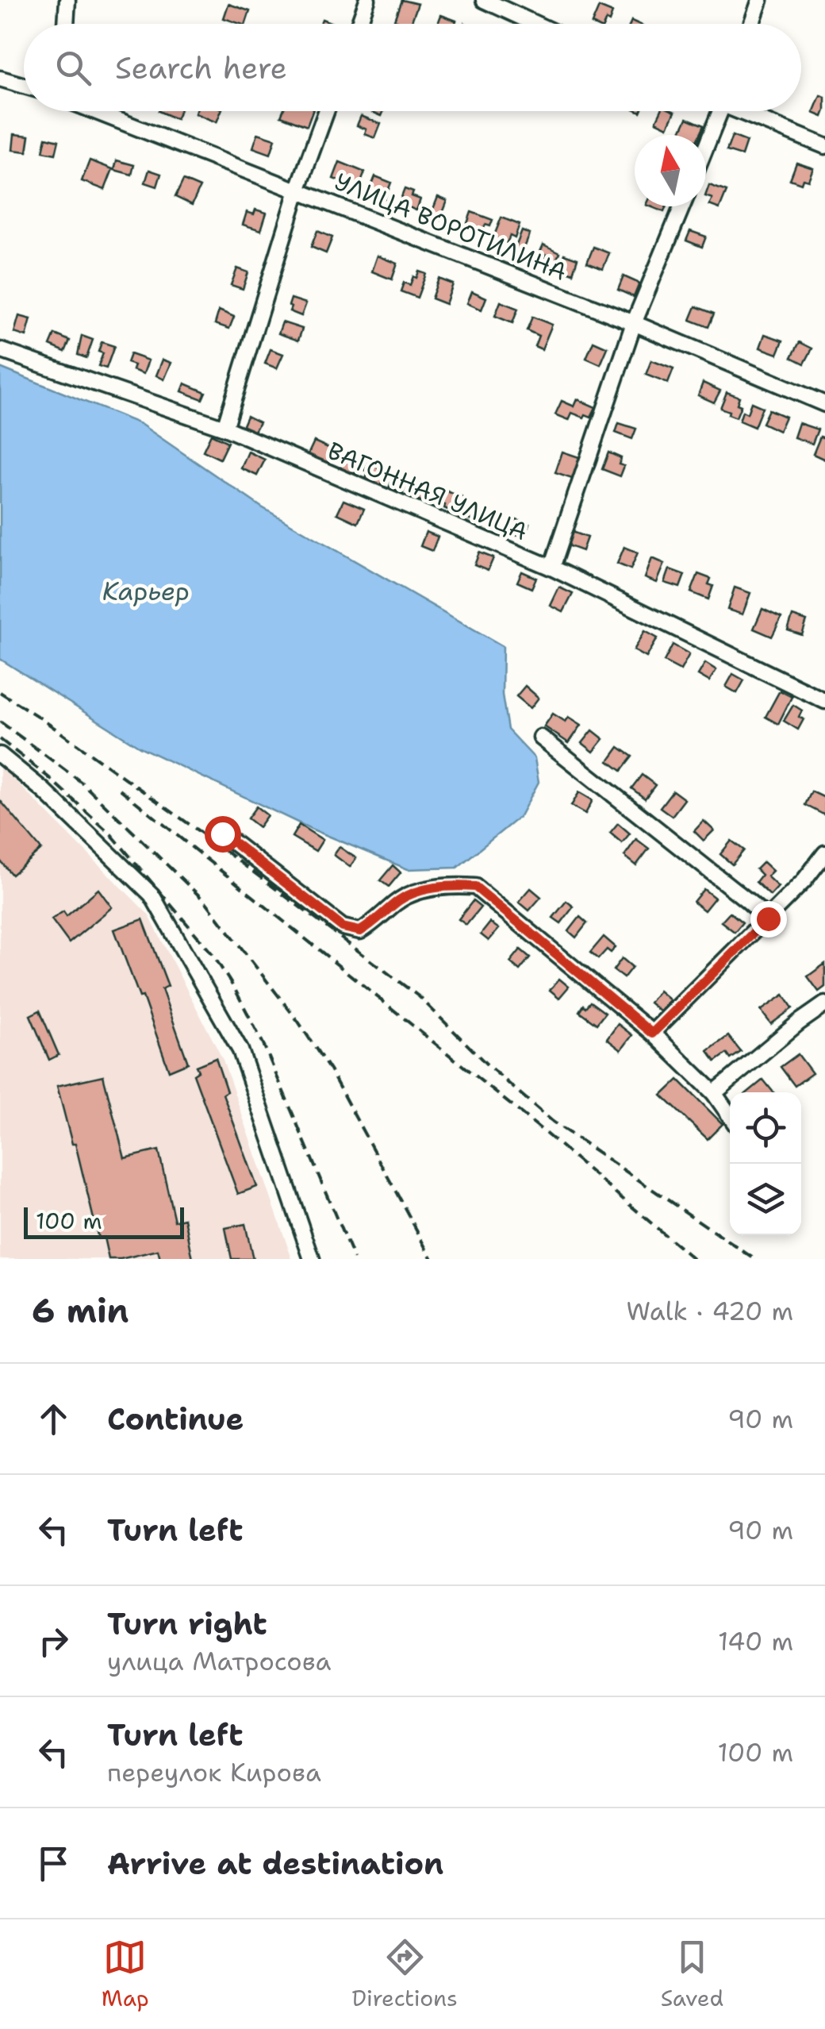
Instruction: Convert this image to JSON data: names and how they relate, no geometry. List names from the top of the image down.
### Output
{
  "streets": {
    "street": ["УЛИЦА ВОРОТИЛИНА", "ВАГОННАЯ УЛИЦА"]
  },
  "water": ["Карьер"],
  "scale_bar": "100 m",
  "north": "top",
  "page": {
    "search": "Search here",
    "scale": "100 m",
    "heading": ["6 min", "Walk · 420 m"],
    "list": [
      ["Continue", "90 m"],
      ["Turn left", "90 m"],
      ["Turn right", "улица Матросова", "140 m"],
      ["Turn left", "переулок Кирова", "100 m"],
      "Arrive at destination"
    ],
    "nav": ["Map", "Directions", "Saved"]
  }
}
